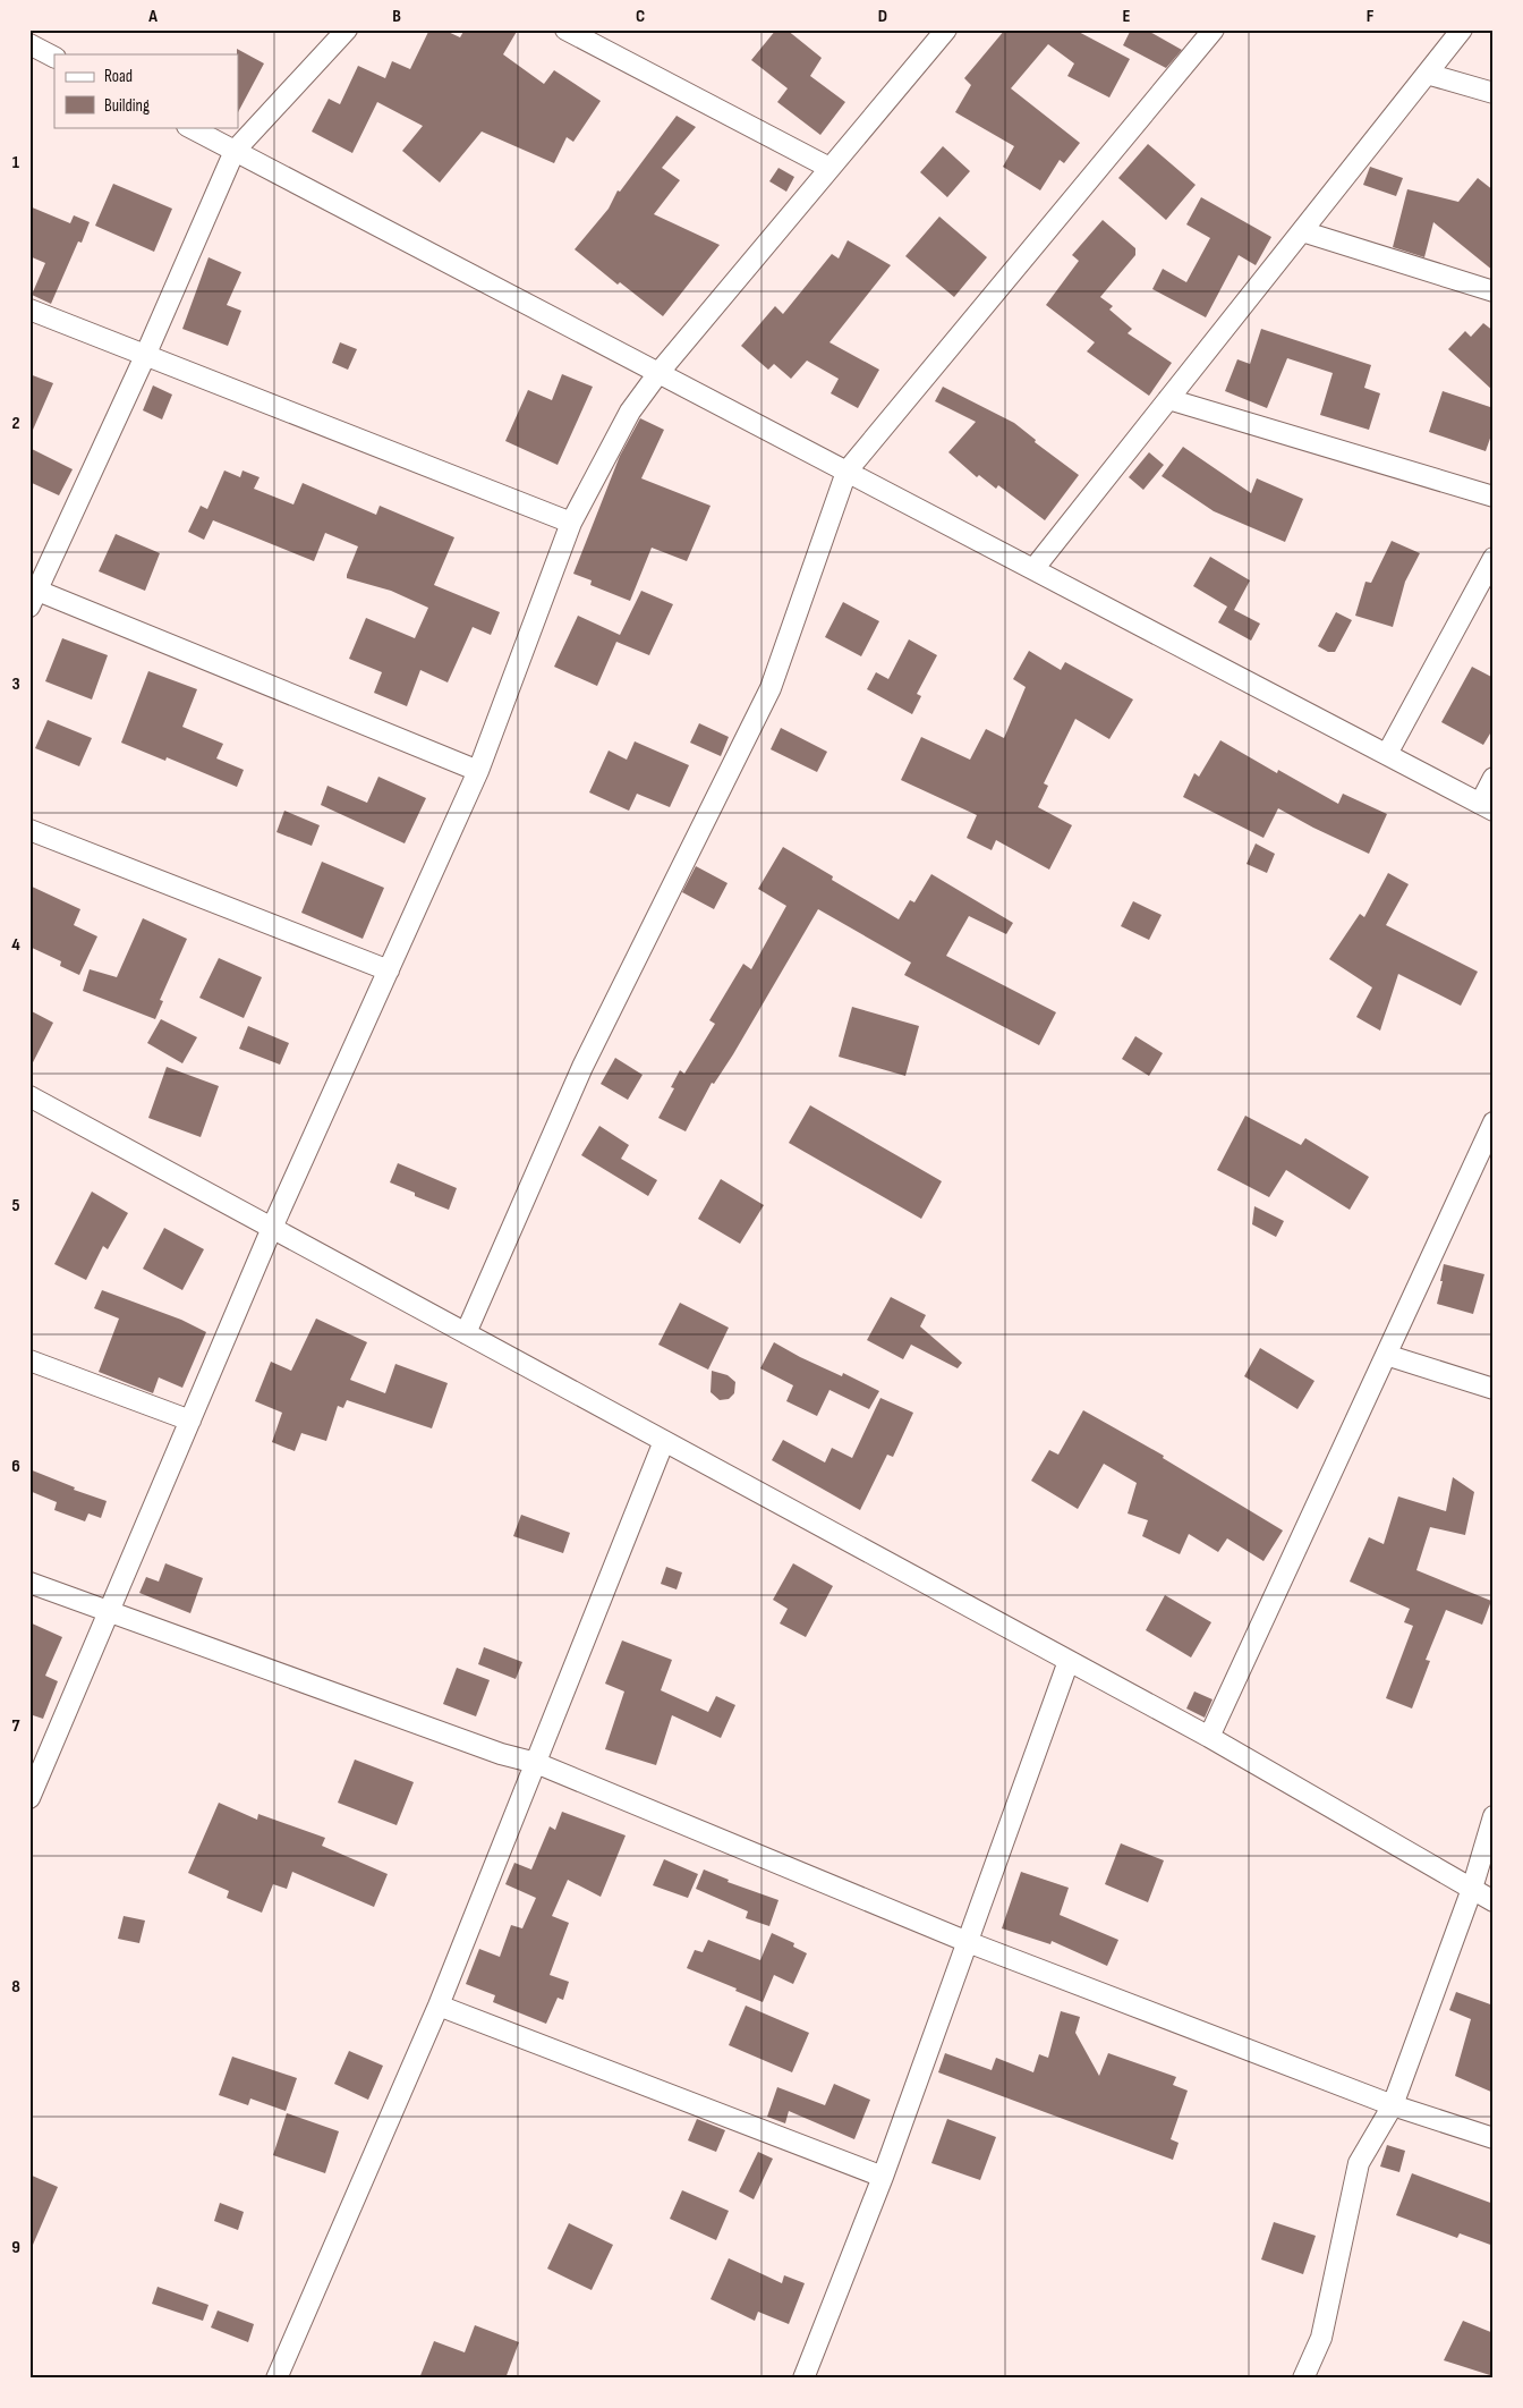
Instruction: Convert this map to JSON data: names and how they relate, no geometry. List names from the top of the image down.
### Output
{
  "legend": ["Road", "Building"],
  "grid": {
    "columns": [
      "A",
      "B",
      "C",
      "D",
      "E",
      "F"
    ],
    "rows": [
      "1",
      "2",
      "3",
      "4",
      "5",
      "6",
      "7",
      "8",
      "9"
    ]
  }
}
